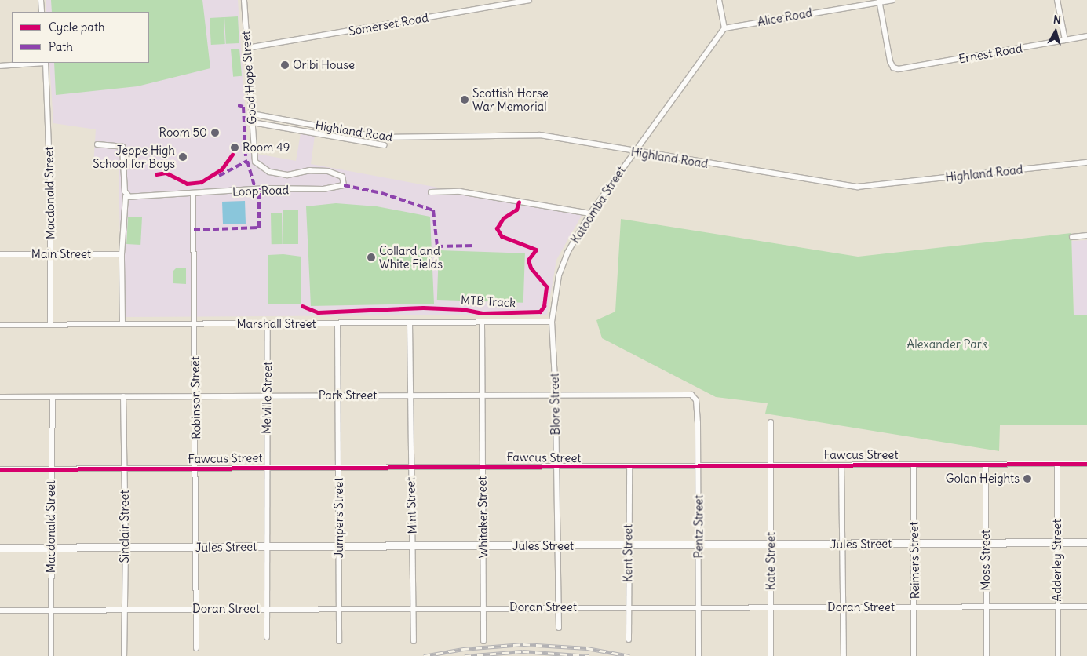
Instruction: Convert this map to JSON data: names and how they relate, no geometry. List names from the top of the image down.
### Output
{
  "streets": {
    "main road": ["Jules Street"],
    "street": [
      "Alice Road",
      "Somerset Road",
      "Ernest Road",
      "Good Hope Street",
      "Highland Road",
      "Loop Road",
      "Macdonald Street",
      "Katoomba Street",
      "Main Street",
      "Marshall Street",
      "Park Street",
      "Robinson Street",
      "Melville Street",
      "Blore Street",
      "Fawcus Street",
      "Mint Street",
      "Whitaker Street",
      "Jumpers Street",
      "Sinclair Street",
      "Pentz Street",
      "Kent Street",
      "Reimers Street",
      "Moss Street",
      "Adderley Street",
      "Kate Street",
      "Doran Street"
    ],
    "cycle path": ["MTB Track"]
  },
  "crossings": [
    ["Alice Road", "Ernest Road"],
    ["Alice Road", "Katoomba Street"],
    ["Somerset Road", "Good Hope Street"],
    ["Good Hope Street", "Highland Road"],
    ["Good Hope Street", "Loop Road"],
    ["Highland Road", "Katoomba Street"],
    ["Loop Road", "Robinson Street"],
    ["Macdonald Street", "Main Street"],
    ["Macdonald Street", "Marshall Street"],
    ["Macdonald Street", "Park Street"],
    ["Macdonald Street", "Fawcus Street"],
    ["Macdonald Street", "Jules Street"],
    ["Macdonald Street", "Doran Street"],
    ["Katoomba Street", "Marshall Street"],
    ["Katoomba Street", "Blore Street"],
    ["Marshall Street", "Robinson Street"],
    ["Marshall Street", "Melville Street"],
    ["Marshall Street", "Blore Street"],
    ["Marshall Street", "Mint Street"],
    ["Marshall Street", "Whitaker Street"],
    ["Marshall Street", "Jumpers Street"],
    ["Park Street", "Robinson Street"],
    ["Park Street", "Melville Street"],
    ["Park Street", "Blore Street"],
    ["Park Street", "Mint Street"],
    ["Park Street", "Whitaker Street"],
    ["Park Street", "Jumpers Street"],
    ["Park Street", "Sinclair Street"],
    ["Park Street", "Pentz Street"],
    ["Robinson Street", "Fawcus Street"],
    ["Robinson Street", "Jules Street"],
    ["Robinson Street", "Doran Street"],
    ["Melville Street", "Fawcus Street"],
    ["Melville Street", "Jules Street"],
    ["Melville Street", "Doran Street"],
    ["Blore Street", "Fawcus Street"],
    ["Blore Street", "Jules Street"],
    ["Blore Street", "Doran Street"],
    ["Fawcus Street", "Mint Street"],
    ["Fawcus Street", "Whitaker Street"],
    ["Fawcus Street", "Jumpers Street"],
    ["Fawcus Street", "Sinclair Street"],
    ["Fawcus Street", "Pentz Street"],
    ["Fawcus Street", "Kent Street"],
    ["Fawcus Street", "Reimers Street"],
    ["Fawcus Street", "Moss Street"],
    ["Fawcus Street", "Adderley Street"],
    ["Fawcus Street", "Kate Street"],
    ["Mint Street", "Jules Street"],
    ["Mint Street", "Doran Street"],
    ["Whitaker Street", "Jules Street"],
    ["Whitaker Street", "Doran Street"],
    ["Jumpers Street", "Jules Street"],
    ["Jumpers Street", "Doran Street"],
    ["Sinclair Street", "Jules Street"],
    ["Sinclair Street", "Doran Street"],
    ["Pentz Street", "Jules Street"],
    ["Pentz Street", "Doran Street"],
    ["Jules Street", "Kent Street"],
    ["Jules Street", "Reimers Street"],
    ["Jules Street", "Moss Street"],
    ["Jules Street", "Adderley Street"],
    ["Jules Street", "Kate Street"],
    ["Kent Street", "Doran Street"],
    ["Reimers Street", "Doran Street"],
    ["Moss Street", "Doran Street"],
    ["Adderley Street", "Doran Street"],
    ["Kate Street", "Doran Street"]
  ],
  "parks": ["Alexander Park"],
  "places": [
    "Oribi House",
    "Scottish Horse War Memorial",
    "Room 50",
    "Room 49",
    "Jeppe High School for Boys",
    "Collard and White Fields",
    "Golan Heights"
  ],
  "legend": ["Cycle path", "Path"],
  "north": "top"
}
